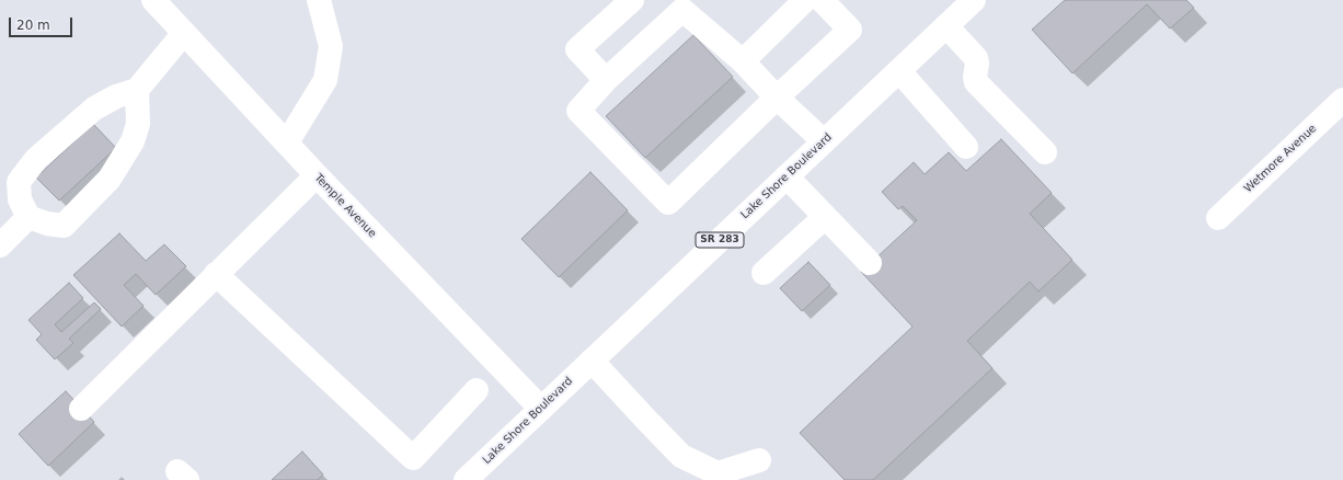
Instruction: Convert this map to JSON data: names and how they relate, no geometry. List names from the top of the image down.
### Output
{
  "streets": {
    "street": [
      "Wetmore Avenue",
      "Lake Shore Boulevard",
      "Temple Avenue",
      "SR 283"
    ]
  },
  "crossings": [
    ["Lake Shore Boulevard", "Temple Avenue"]
  ],
  "scale_bar": "20 m"
}
